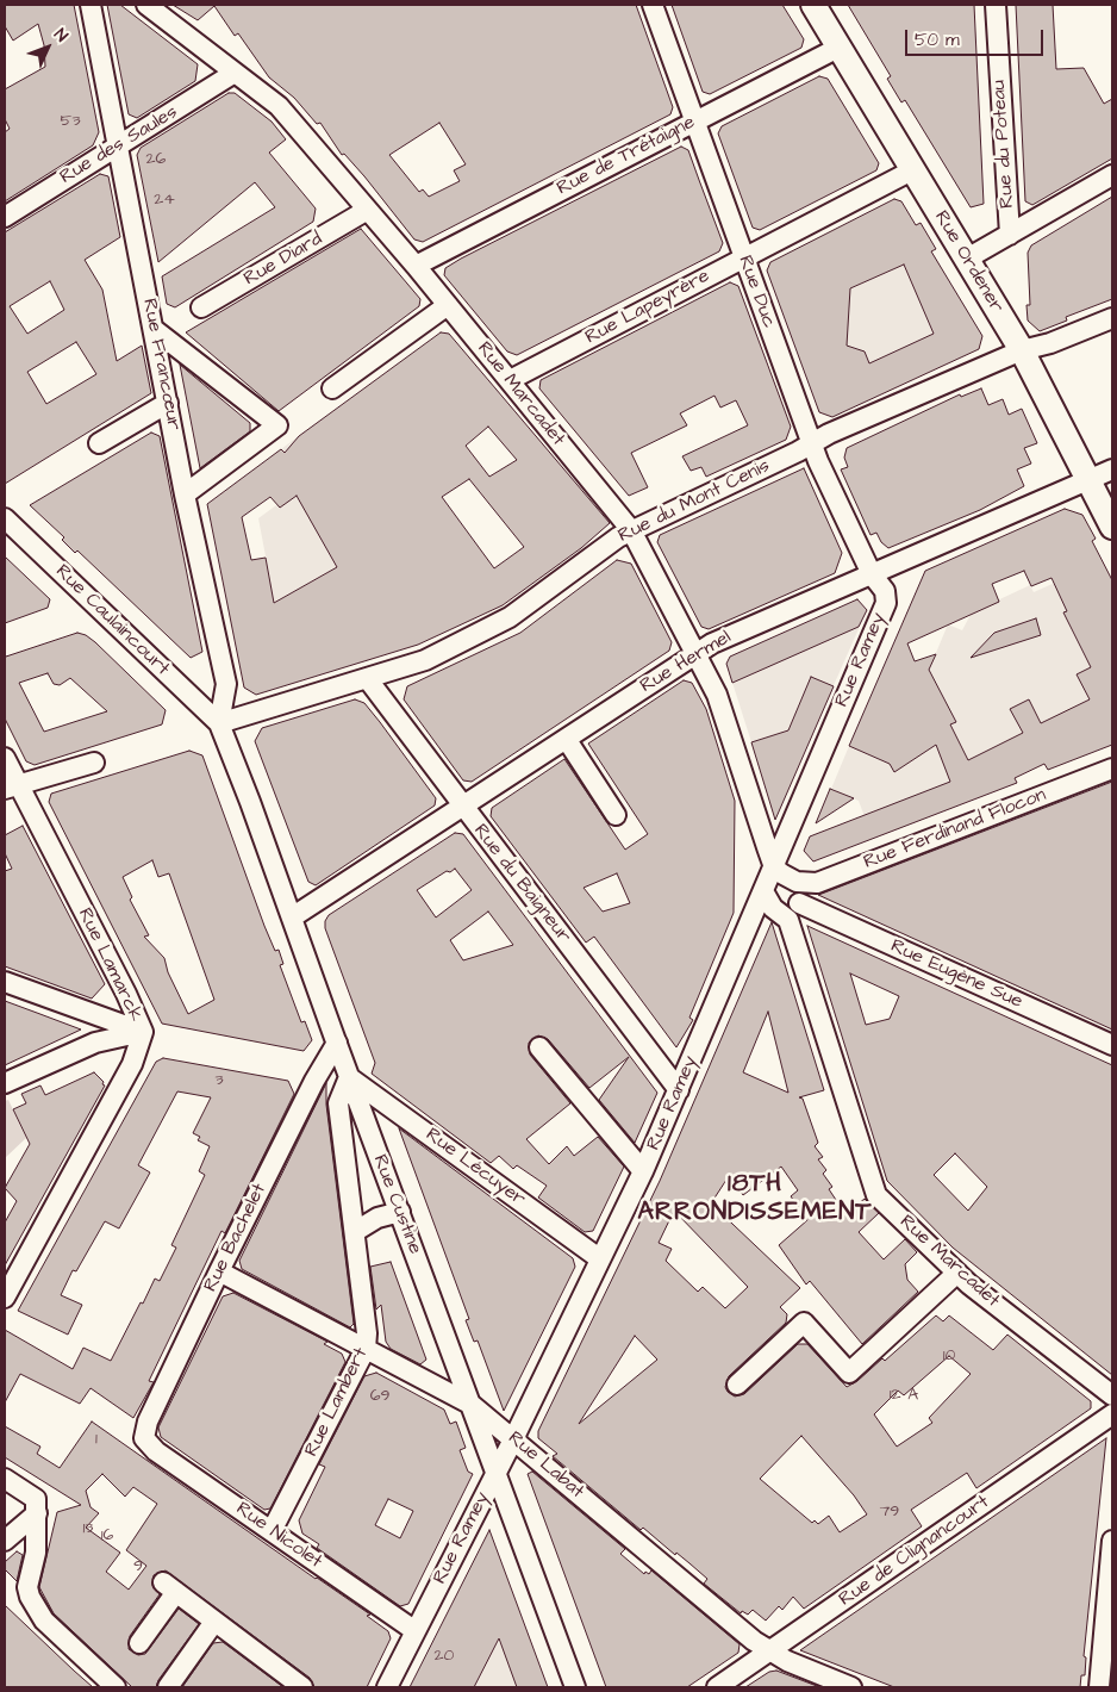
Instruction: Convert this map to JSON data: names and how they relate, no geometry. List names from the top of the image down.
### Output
{
  "streets": {
    "main road": ["Rue Ordener"],
    "street": [
      "Rue du Poteau",
      "Rue des Saules",
      "Rue de Trétaigne",
      "Rue Diard",
      "Rue Duc",
      "Rue Lapeyrère",
      "Rue Francœur",
      "Rue Marcadet",
      "Rue du Mont Cenis",
      "Rue Caulaincourt",
      "Rue Ramey",
      "Rue Hermel",
      "Rue Ferdinand Flocon",
      "Rue du Baigneur",
      "Rue Lamarck",
      "Rue Eugène Sue",
      "Rue Lécuyer",
      "Rue Custine",
      "Rue Bachelet",
      "Rue Lambert",
      "Rue Labat",
      "Rue Nicolet",
      "Rue de Clignancourt"
    ]
  },
  "crossings": [
    ["Rue du Poteau", "Rue Ordener"],
    ["Rue des Saules", "Rue Francœur"],
    ["Rue des Saules", "Rue Marcadet"],
    ["Rue de Trétaigne", "Rue Ordener"],
    ["Rue de Trétaigne", "Rue Duc"],
    ["Rue de Trétaigne", "Rue Marcadet"],
    ["Rue Diard", "Rue Marcadet"],
    ["Rue Ordener", "Rue Lapeyrère"],
    ["Rue Ordener", "Rue du Mont Cenis"],
    ["Rue Ordener", "Rue Hermel"],
    ["Rue Duc", "Rue Lapeyrère"],
    ["Rue Duc", "Rue du Mont Cenis"],
    ["Rue Duc", "Rue Ramey"],
    ["Rue Duc", "Rue Hermel"],
    ["Rue Lapeyrère", "Rue Marcadet"],
    ["Rue Francœur", "Rue du Mont Cenis"],
    ["Rue Francœur", "Rue Caulaincourt"],
    ["Rue Francœur", "Rue Custine"],
    ["Rue Marcadet", "Rue du Mont Cenis"],
    ["Rue Marcadet", "Rue Ramey"],
    ["Rue Marcadet", "Rue Hermel"],
    ["Rue du Mont Cenis", "Rue Caulaincourt"],
    ["Rue du Mont Cenis", "Rue du Baigneur"],
    ["Rue du Mont Cenis", "Rue Custine"],
    ["Rue Caulaincourt", "Rue Custine"],
    ["Rue Ramey", "Rue Hermel"],
    ["Rue Ramey", "Rue du Baigneur"],
    ["Rue Ramey", "Rue Lécuyer"],
    ["Rue Ramey", "Rue Custine"],
    ["Rue Ramey", "Rue Labat"],
    ["Rue Ramey", "Rue Nicolet"],
    ["Rue Hermel", "Rue du Baigneur"],
    ["Rue Hermel", "Rue Custine"],
    ["Rue Lécuyer", "Rue Custine"],
    ["Rue Lécuyer", "Rue Lambert"],
    ["Rue Custine", "Rue Bachelet"],
    ["Rue Custine", "Rue Lambert"],
    ["Rue Custine", "Rue Labat"],
    ["Rue Bachelet", "Rue Labat"],
    ["Rue Bachelet", "Rue Nicolet"],
    ["Rue Lambert", "Rue Labat"],
    ["Rue Lambert", "Rue Nicolet"],
    ["Rue Labat", "Rue de Clignancourt"]
  ],
  "districts": ["18TH ARRONDISSEMENT"],
  "house_numbers": [
    "53",
    "26",
    "24",
    "3",
    "10",
    "12 A",
    "69",
    "1",
    "79",
    "13",
    "16",
    "9",
    "20"
  ],
  "scale_bar": "50 m",
  "north": "top right"
}
